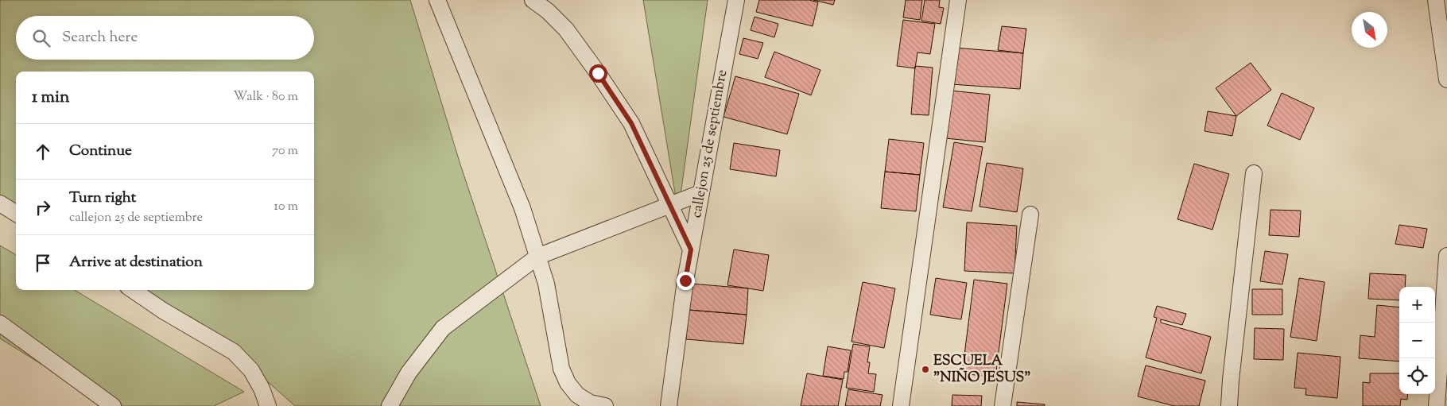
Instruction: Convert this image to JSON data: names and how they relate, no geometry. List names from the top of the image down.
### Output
{
  "streets": {
    "street": ["callejon 25 de septiembre"]
  },
  "places": ["ESCUELA \"NIÑO JESUS\""],
  "north": "bottom right",
  "page": {
    "search": "Search here",
    "heading": ["1 min", "Walk · 80 m"],
    "list": [
      ["Continue", "70 m"],
      ["Turn right", "callejon 25 de septiembre", "10 m"],
      "Arrive at destination"
    ],
    "map_buttons": ["+", "−"]
  }
}
